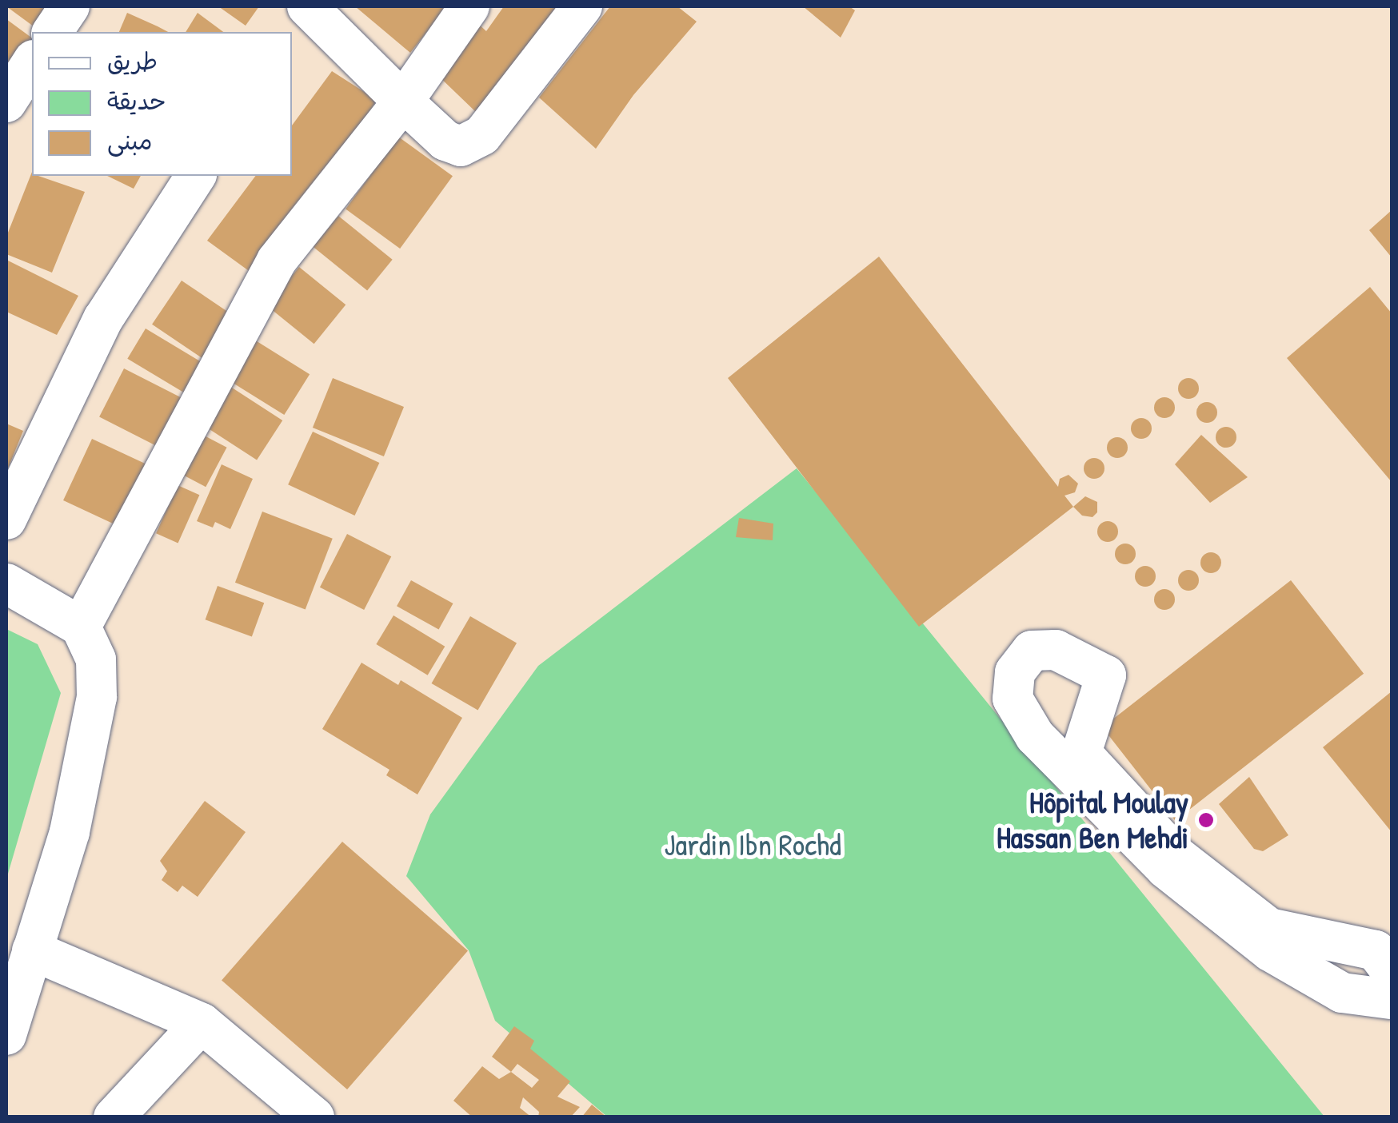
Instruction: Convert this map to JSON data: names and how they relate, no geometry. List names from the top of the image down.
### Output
{
  "parks": ["Jardin Ibn Rochd"],
  "places": ["Hôpital Moulay Hassan Ben Mehdi"],
  "legend": ["طريق", "حديقة", "مبنى"]
}
